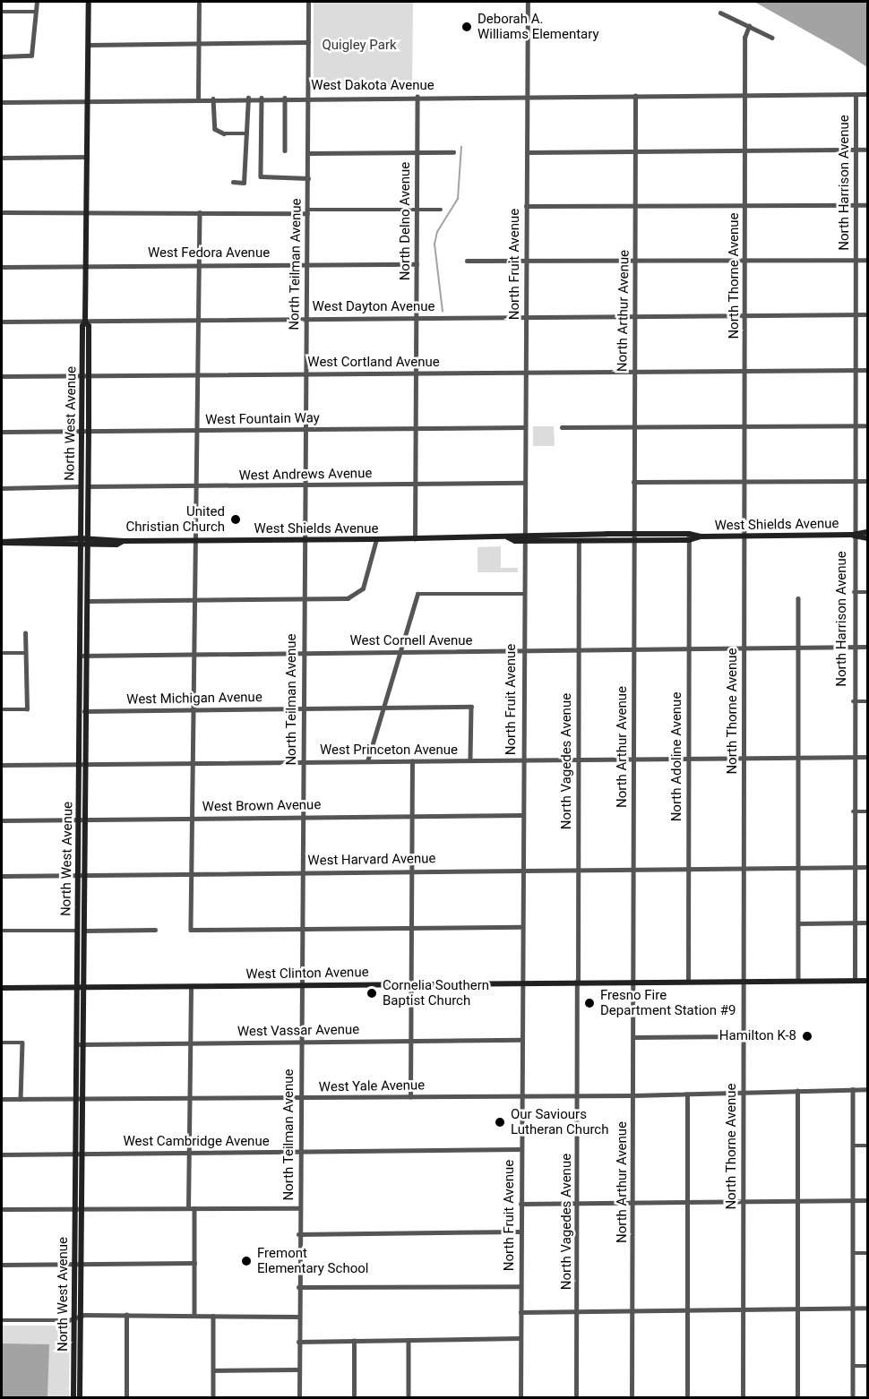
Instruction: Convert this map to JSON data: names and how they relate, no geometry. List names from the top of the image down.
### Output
{
  "streets": {
    "main road": ["North West Avenue", "West Shields Avenue", "West Clinton Avenue"],
    "street": [
      "West Dakota Avenue",
      "North Harrison Avenue",
      "North Delno Avenue",
      "West Fedora Avenue",
      "North Teilman Avenue",
      "North Fruit Avenue",
      "North Thorne Avenue",
      "West Dayton Avenue",
      "North Arthur Avenue",
      "West Cortland Avenue",
      "West Fountain Way",
      "West Andrews Avenue",
      "West Cornell Avenue",
      "West Michigan Avenue",
      "West Princeton Avenue",
      "North Adoline Avenue",
      "North Vagedes Avenue",
      "West Brown Avenue",
      "West Harvard Avenue",
      "West Vassar Avenue",
      "West Yale Avenue",
      "West Cambridge Avenue"
    ]
  },
  "crossings": [
    ["West Dakota Avenue", "North Harrison Avenue"],
    ["West Dakota Avenue", "North Delno Avenue"],
    ["West Dakota Avenue", "North Teilman Avenue"],
    ["West Dakota Avenue", "North Fruit Avenue"],
    ["West Dakota Avenue", "North Thorne Avenue"],
    ["West Dakota Avenue", "North Arthur Avenue"],
    ["West Dakota Avenue", "North West Avenue"],
    ["North Harrison Avenue", "West Dayton Avenue"],
    ["North Harrison Avenue", "West Cortland Avenue"],
    ["North Harrison Avenue", "West Shields Avenue"],
    ["North Harrison Avenue", "West Cornell Avenue"],
    ["North Harrison Avenue", "West Princeton Avenue"],
    ["North Harrison Avenue", "West Harvard Avenue"],
    ["North Harrison Avenue", "West Clinton Avenue"],
    ["North Delno Avenue", "West Fedora Avenue"],
    ["North Delno Avenue", "West Dayton Avenue"],
    ["North Delno Avenue", "West Cortland Avenue"],
    ["North Delno Avenue", "West Fountain Way"],
    ["North Delno Avenue", "West Andrews Avenue"],
    ["North Delno Avenue", "West Shields Avenue"],
    ["West Fedora Avenue", "North Teilman Avenue"],
    ["West Fedora Avenue", "North West Avenue"],
    ["North Teilman Avenue", "West Dayton Avenue"],
    ["North Teilman Avenue", "West Cortland Avenue"],
    ["North Teilman Avenue", "West Fountain Way"],
    ["North Teilman Avenue", "West Andrews Avenue"],
    ["North Teilman Avenue", "West Shields Avenue"],
    ["North Teilman Avenue", "West Cornell Avenue"],
    ["North Teilman Avenue", "West Michigan Avenue"],
    ["North Teilman Avenue", "West Princeton Avenue"],
    ["North Teilman Avenue", "West Brown Avenue"],
    ["North Teilman Avenue", "West Harvard Avenue"],
    ["North Teilman Avenue", "West Clinton Avenue"],
    ["North Teilman Avenue", "West Vassar Avenue"],
    ["North Teilman Avenue", "West Yale Avenue"],
    ["North Teilman Avenue", "West Cambridge Avenue"],
    ["North Fruit Avenue", "West Dayton Avenue"],
    ["North Fruit Avenue", "West Cortland Avenue"],
    ["North Fruit Avenue", "West Fountain Way"],
    ["North Fruit Avenue", "West Andrews Avenue"],
    ["North Fruit Avenue", "West Shields Avenue"],
    ["North Fruit Avenue", "West Cornell Avenue"],
    ["North Fruit Avenue", "West Princeton Avenue"],
    ["North Fruit Avenue", "West Brown Avenue"],
    ["North Fruit Avenue", "West Harvard Avenue"],
    ["North Fruit Avenue", "West Clinton Avenue"],
    ["North Fruit Avenue", "West Vassar Avenue"],
    ["North Fruit Avenue", "West Yale Avenue"],
    ["North Fruit Avenue", "West Cambridge Avenue"],
    ["North Thorne Avenue", "West Dayton Avenue"],
    ["North Thorne Avenue", "West Cortland Avenue"],
    ["North Thorne Avenue", "West Shields Avenue"],
    ["North Thorne Avenue", "West Cornell Avenue"],
    ["North Thorne Avenue", "West Princeton Avenue"],
    ["North Thorne Avenue", "West Harvard Avenue"],
    ["North Thorne Avenue", "West Clinton Avenue"],
    ["North Thorne Avenue", "West Yale Avenue"],
    ["West Dayton Avenue", "North Arthur Avenue"],
    ["West Dayton Avenue", "North West Avenue"],
    ["North Arthur Avenue", "West Cortland Avenue"],
    ["North Arthur Avenue", "West Shields Avenue"],
    ["North Arthur Avenue", "West Cornell Avenue"],
    ["North Arthur Avenue", "West Princeton Avenue"],
    ["North Arthur Avenue", "West Harvard Avenue"],
    ["North Arthur Avenue", "West Clinton Avenue"],
    ["North Arthur Avenue", "West Yale Avenue"],
    ["West Cortland Avenue", "North West Avenue"],
    ["West Fountain Way", "North West Avenue"],
    ["North West Avenue", "West Andrews Avenue"],
    ["North West Avenue", "West Shields Avenue"],
    ["North West Avenue", "West Cornell Avenue"],
    ["North West Avenue", "West Michigan Avenue"],
    ["North West Avenue", "West Princeton Avenue"],
    ["North West Avenue", "West Brown Avenue"],
    ["North West Avenue", "West Harvard Avenue"],
    ["North West Avenue", "West Clinton Avenue"],
    ["North West Avenue", "West Vassar Avenue"],
    ["North West Avenue", "West Yale Avenue"],
    ["North West Avenue", "West Cambridge Avenue"],
    ["West Shields Avenue", "North Adoline Avenue"],
    ["West Shields Avenue", "North Vagedes Avenue"],
    ["West Cornell Avenue", "North Adoline Avenue"],
    ["West Cornell Avenue", "North Vagedes Avenue"],
    ["West Michigan Avenue", "West Princeton Avenue"],
    ["West Princeton Avenue", "North Adoline Avenue"],
    ["West Princeton Avenue", "North Vagedes Avenue"],
    ["North Adoline Avenue", "West Harvard Avenue"],
    ["North Adoline Avenue", "West Clinton Avenue"],
    ["North Vagedes Avenue", "West Harvard Avenue"],
    ["North Vagedes Avenue", "West Clinton Avenue"],
    ["North Vagedes Avenue", "West Yale Avenue"]
  ],
  "parks": ["Quigley Park"],
  "places": [
    "Deborah A. Williams Elementary",
    "United Christian Church",
    "Cornelia Southern Baptist Church",
    "Fresno Fire Department Station #9",
    "Hamilton K-8",
    "Our Saviours Lutheran Church",
    "Fremont Elementary School"
  ]
}
